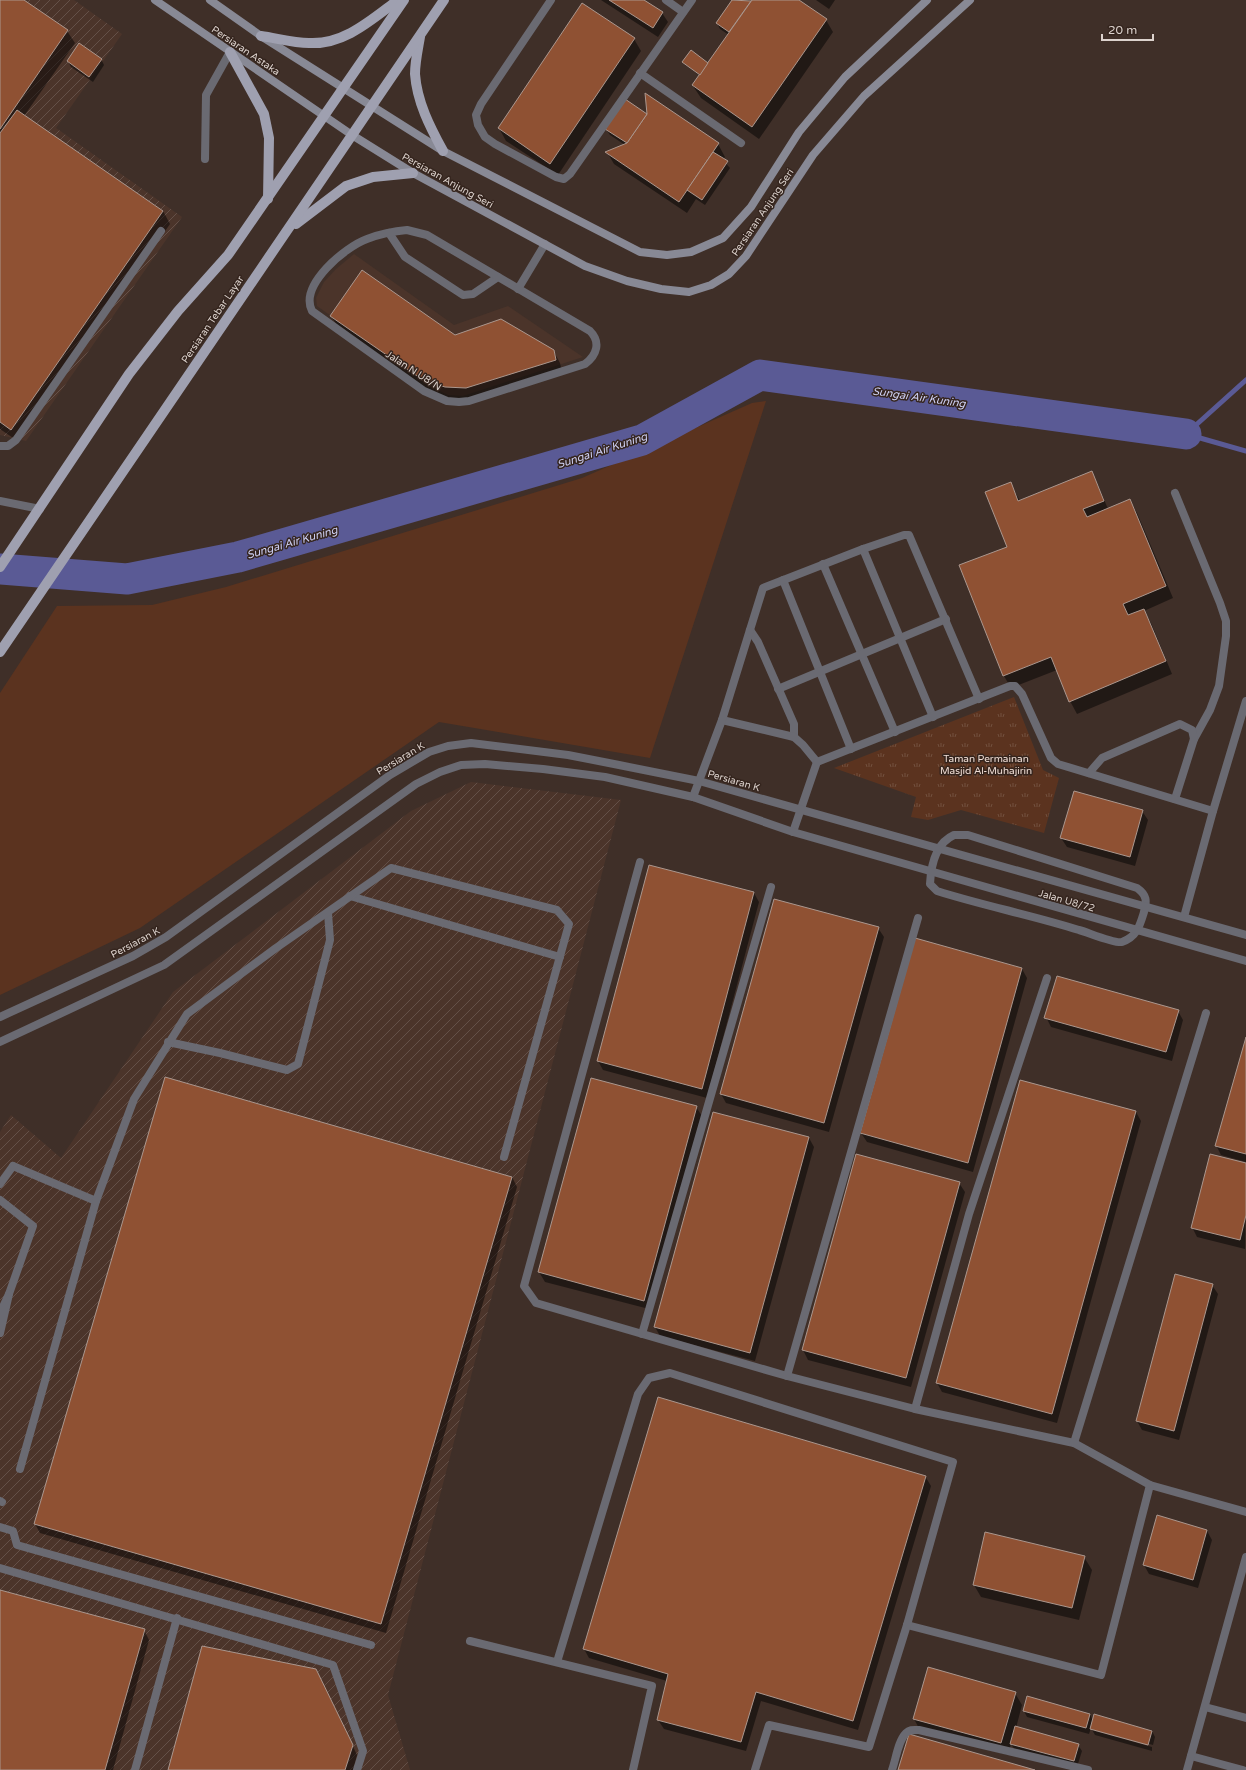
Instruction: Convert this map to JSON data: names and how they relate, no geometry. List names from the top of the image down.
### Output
{
  "streets": {
    "main road": ["Persiaran Tebar Layar"],
    "street": [
      "Persiaran Astaka",
      "Persiaran Anjung Seri",
      "Jalan N U8/N",
      "Persiaran K",
      "Jalan U8/72"
    ]
  },
  "crossings": [
    ["Persiaran Astaka", "Persiaran Anjung Seri"],
    ["Persiaran Astaka", "Persiaran Tebar Layar"],
    ["Persiaran Anjung Seri", "Persiaran Tebar Layar"],
    ["Persiaran K", "Jalan U8/72"]
  ],
  "water": ["Sungai Air Kuning"],
  "parks": ["Taman Permainan Masjid Al-Muhajirin"],
  "scale_bar": "20 m"
}
